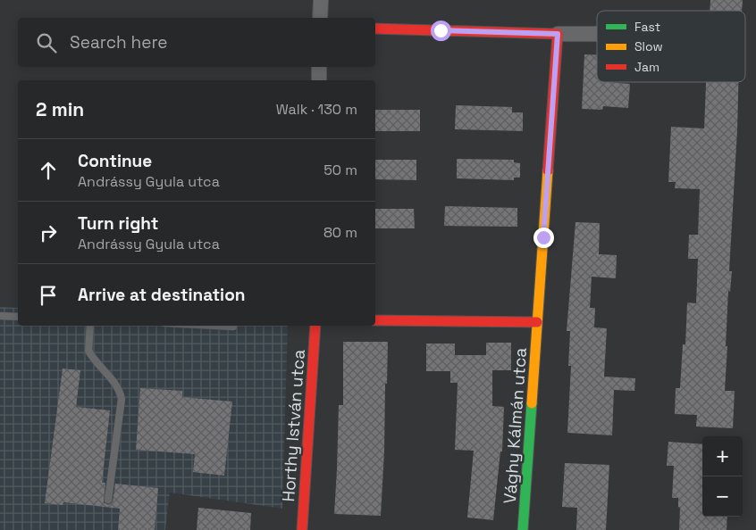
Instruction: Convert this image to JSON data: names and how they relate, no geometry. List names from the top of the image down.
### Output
{
  "streets": {
    "street": ["Horthy István utca", "Vághy Kálmán utca"]
  },
  "legend": ["Fast", "Slow", "Jam"],
  "page": {
    "search": "Search here",
    "heading": ["2 min", "Walk · 130 m"],
    "list": [
      ["Continue", "Andrássy Gyula utca", "50 m"],
      ["Turn right", "Andrássy Gyula utca", "80 m"],
      "Arrive at destination"
    ],
    "map_buttons": ["+", "−"]
  }
}
